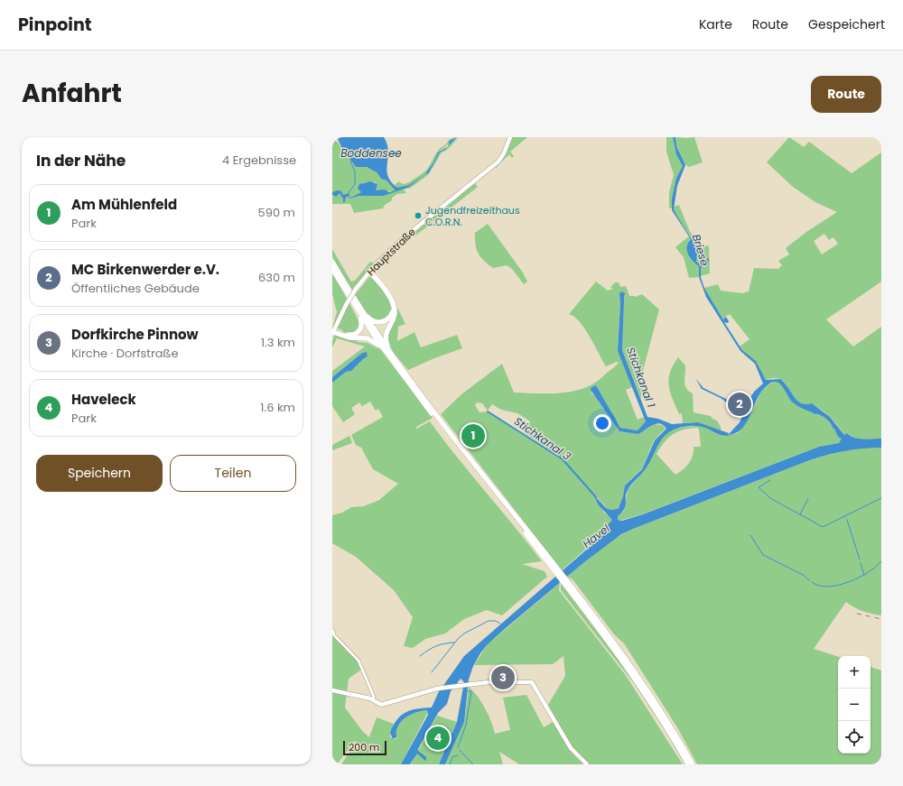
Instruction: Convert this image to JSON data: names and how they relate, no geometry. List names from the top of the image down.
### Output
{
  "streets": {
    "main road": ["Hauptstraße"]
  },
  "water": [
    "Boddensee",
    "Briese",
    "Stichkanal 1",
    "Stichkanal 3",
    "Havel"
  ],
  "places": ["Jugendfreizeithaus C.O.R.N."],
  "scale_bar": "200 m",
  "page": {
    "header": "Pinpoint",
    "nav": ["Karte", "Route", "Gespeichert"],
    "title": "Anfahrt",
    "buttons": [
      "Route",
      ["Speichern", "Teilen"]
    ],
    "heading": ["In der Nähe", "4 Ergebnisse"],
    "list": [
      {
        "mark": "1",
        "name": "Am Mühlenfeld",
        "note": "Park",
        "value": "590 m"
      },
      {
        "mark": "2",
        "name": "MC Birkenwerder e.V.",
        "note": "Öffentliches Gebäude",
        "value": "630 m"
      },
      {
        "mark": "3",
        "name": "Dorfkirche Pinnow",
        "note": "Kirche · Dorfstraße",
        "value": "1.3 km"
      },
      {
        "mark": "4",
        "name": "Haveleck",
        "note": "Park",
        "value": "1.6 km"
      }
    ],
    "pins": [
      "2",
      "1",
      "3",
      "4"
    ],
    "map_buttons": ["+", "−"],
    "scale": "200 m"
  }
}
